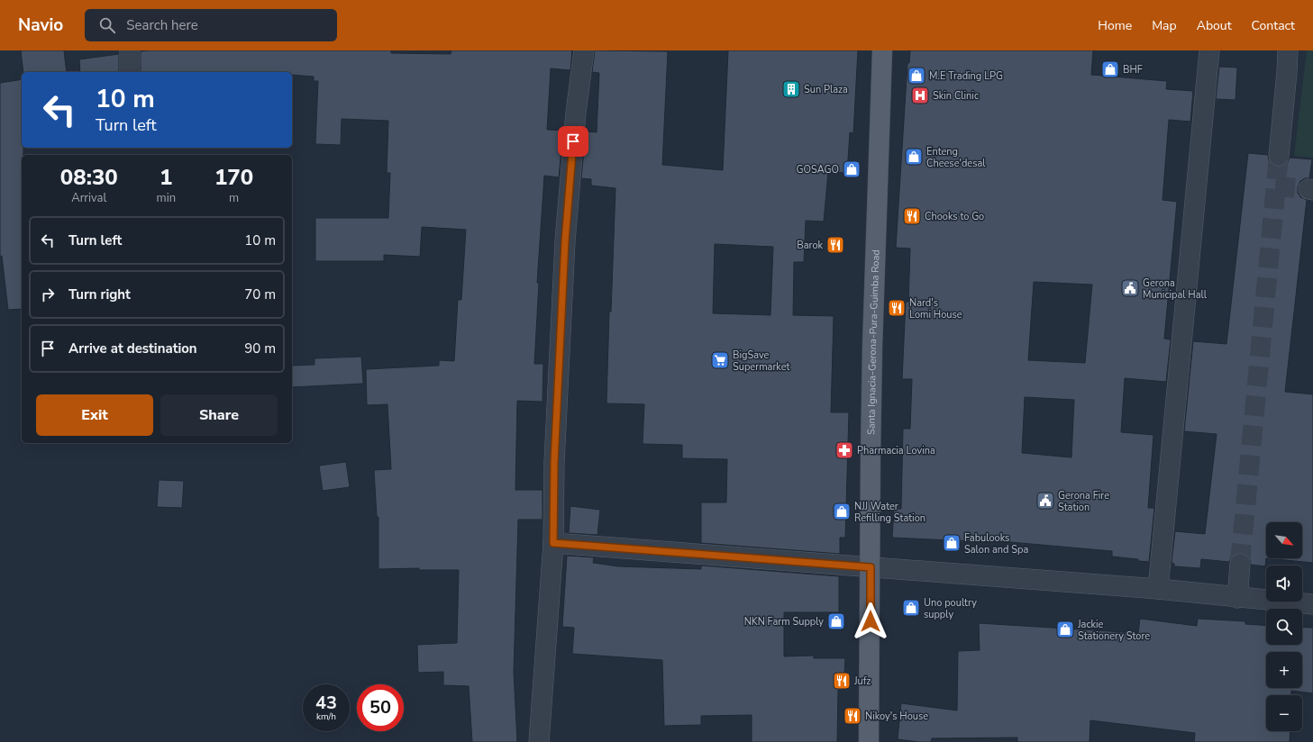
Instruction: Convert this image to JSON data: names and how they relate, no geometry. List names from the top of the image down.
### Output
{
  "streets": {
    "main road": ["Santa Ignacia-Gerona-Pura-Guimba Road"]
  },
  "places": {
    "shop": [
      "BHF",
      "M.E Trading LPG",
      "Enteng Cheese'desal",
      "GOSAGO",
      "NJJ Water Refilling Station",
      "Fabulooks Salon and Spa",
      "Uno poultry supply",
      "NKN Farm Supply",
      "Jackie Stationery Store"
    ],
    "building": ["Sun Plaza"],
    "hospital": ["Skin Clinic"],
    "restaurant": [
      "Chooks to Go",
      "Barok",
      "Nard's Lomi House",
      "Jufz",
      "Nikoy's House"
    ],
    "public building": ["Gerona Municipal Hall", "Gerona Fire Station"],
    "supermarket": ["BigSave Supermarket"],
    "pharmacy": ["Pharmacia Lovina"]
  },
  "north": "bottom right",
  "page": {
    "header": "Navio",
    "search": "Search here",
    "nav": [
      "Home",
      "Map",
      "About",
      "Contact"
    ],
    "turn": ["10 m", "Turn left"],
    "eta": [
      "08:30",
      "Arrival",
      "1",
      "min",
      "170",
      "m"
    ],
    "list": [
      {
        "name": "Turn left",
        "value": "10 m"
      },
      {
        "name": "Turn right",
        "value": "70 m"
      },
      {
        "name": "Arrive at destination",
        "value": "90 m"
      }
    ],
    "buttons": ["Exit", "Share"],
    "map_buttons": ["+", "−"],
    "speed": "43 km/h",
    "limit": "50"
  }
}
